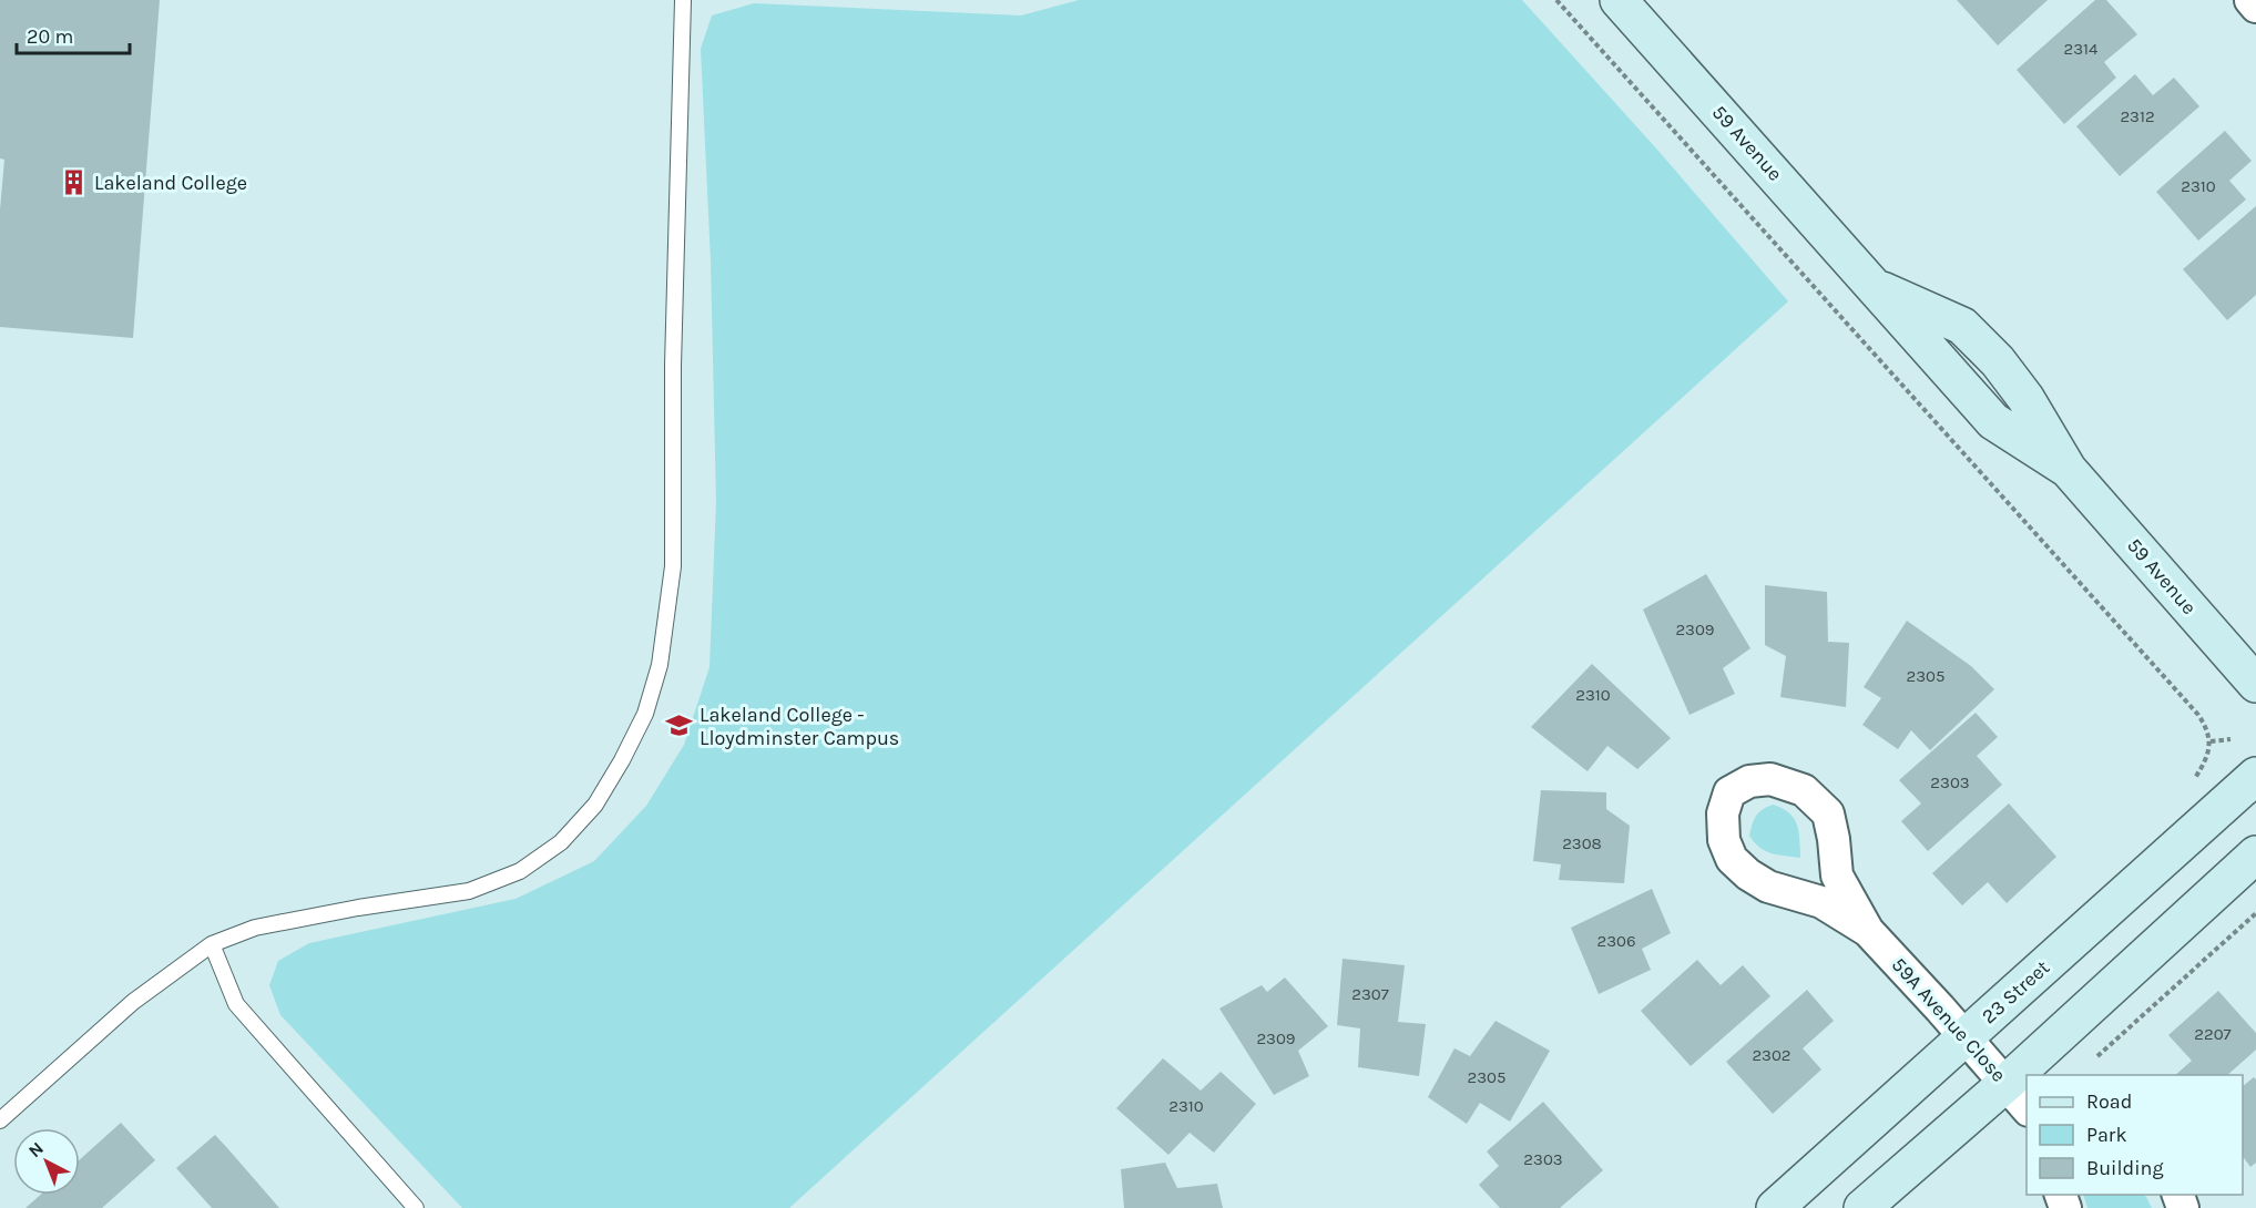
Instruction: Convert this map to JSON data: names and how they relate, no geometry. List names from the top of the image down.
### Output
{
  "streets": {
    "street": ["59 Avenue", "23 Street", "59A Avenue Close"]
  },
  "crossings": [
    ["23 Street", "59A Avenue Close"]
  ],
  "places": {
    "building": ["Lakeland College"],
    "school or university": ["Lakeland College - Lloydminster Campus"]
  },
  "house_numbers": [
    "2314",
    "2312",
    "2310",
    "2309",
    "2305",
    "2310",
    "2303",
    "2308",
    "2306",
    "2307",
    "2207",
    "2309",
    "2302",
    "2305",
    "2310",
    "2303"
  ],
  "legend": ["Road", "Park", "Building"],
  "scale_bar": "20 m",
  "north": "top left"
}
